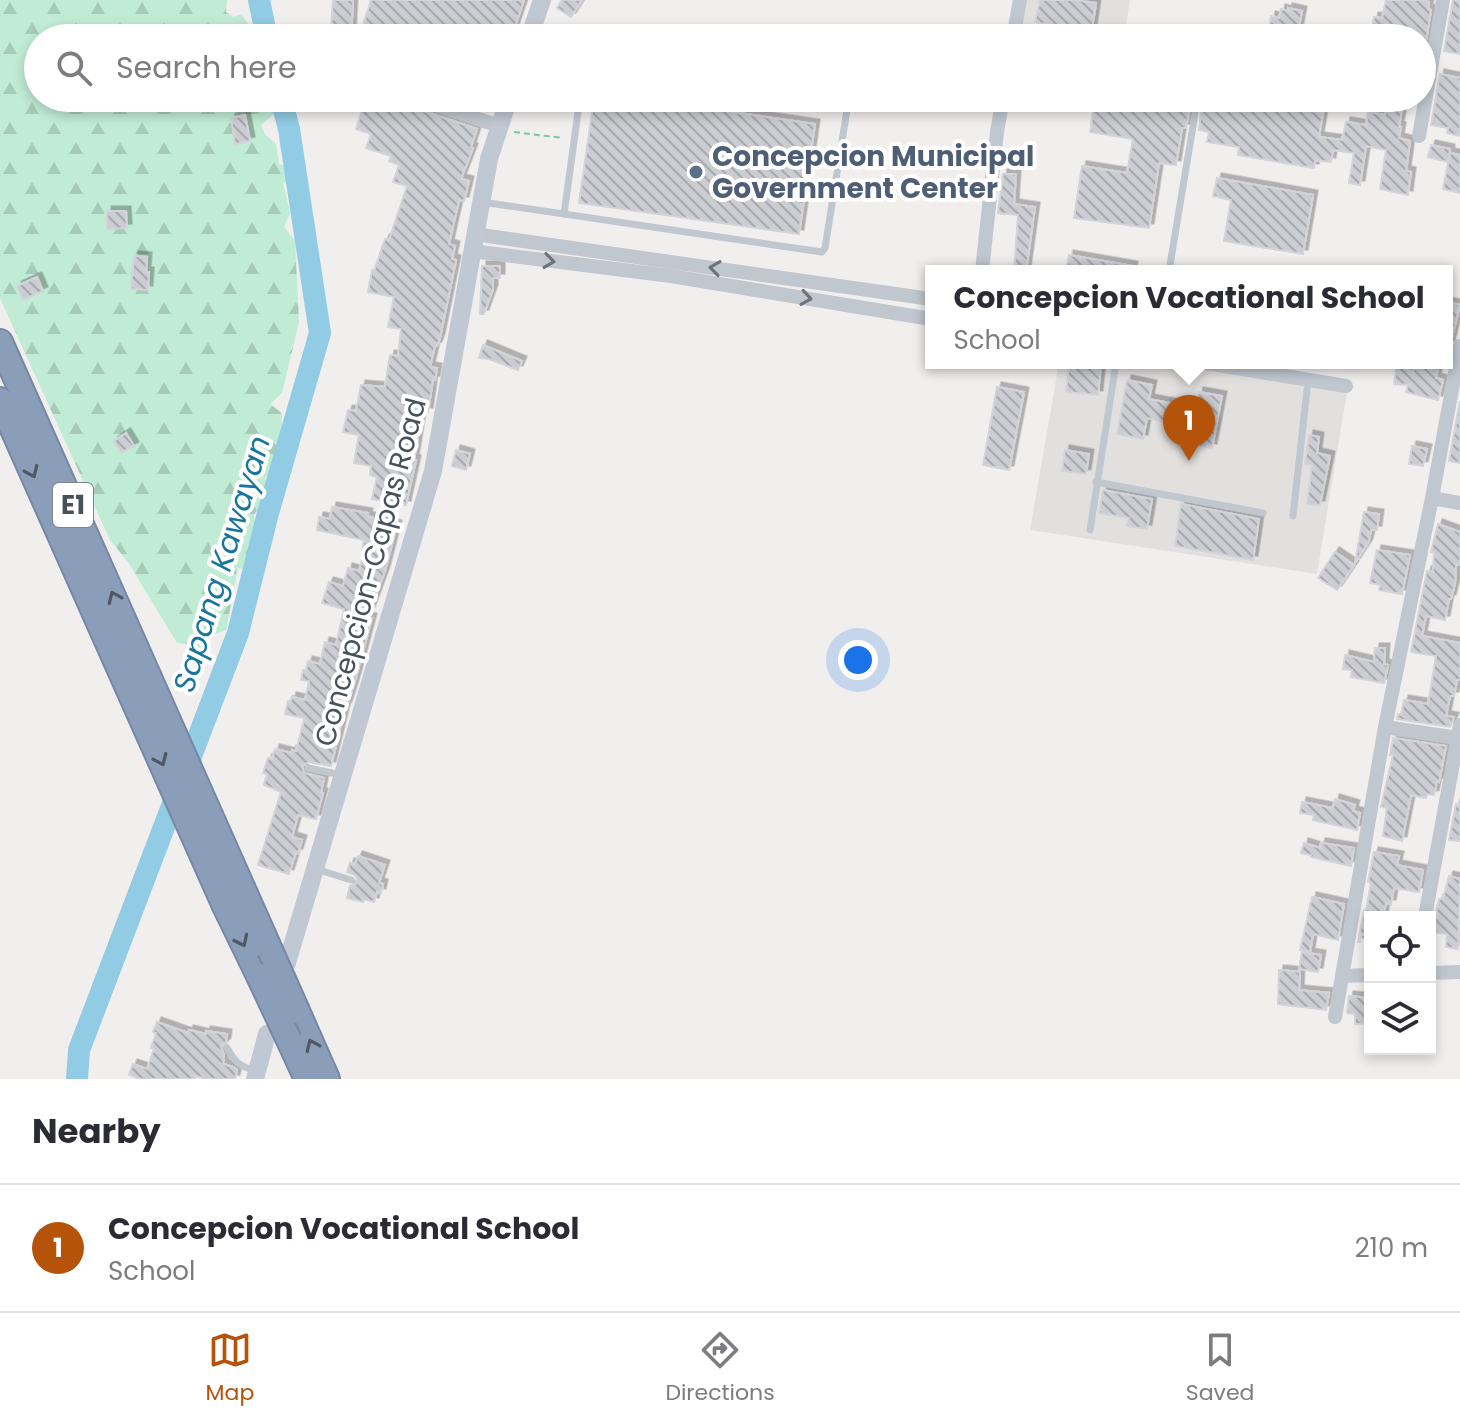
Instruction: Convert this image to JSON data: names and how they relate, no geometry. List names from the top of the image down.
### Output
{
  "streets": {
    "highway": ["E1"],
    "main road": ["Concepcion-Capas Road"]
  },
  "crossings": [
    ["E1", "Concepcion-Capas Road"]
  ],
  "water": ["Sapang Kawayan"],
  "places": ["Concepcion Municipal Government Center"],
  "page": {
    "search": "Search here",
    "popup": ["Concepcion Vocational School", "School"],
    "pins": "1",
    "heading": "Nearby",
    "list": [
      {
        "mark": "1",
        "name": "Concepcion Vocational School",
        "note": "School",
        "value": "210 m"
      }
    ],
    "nav": ["Map", "Directions", "Saved"]
  }
}
